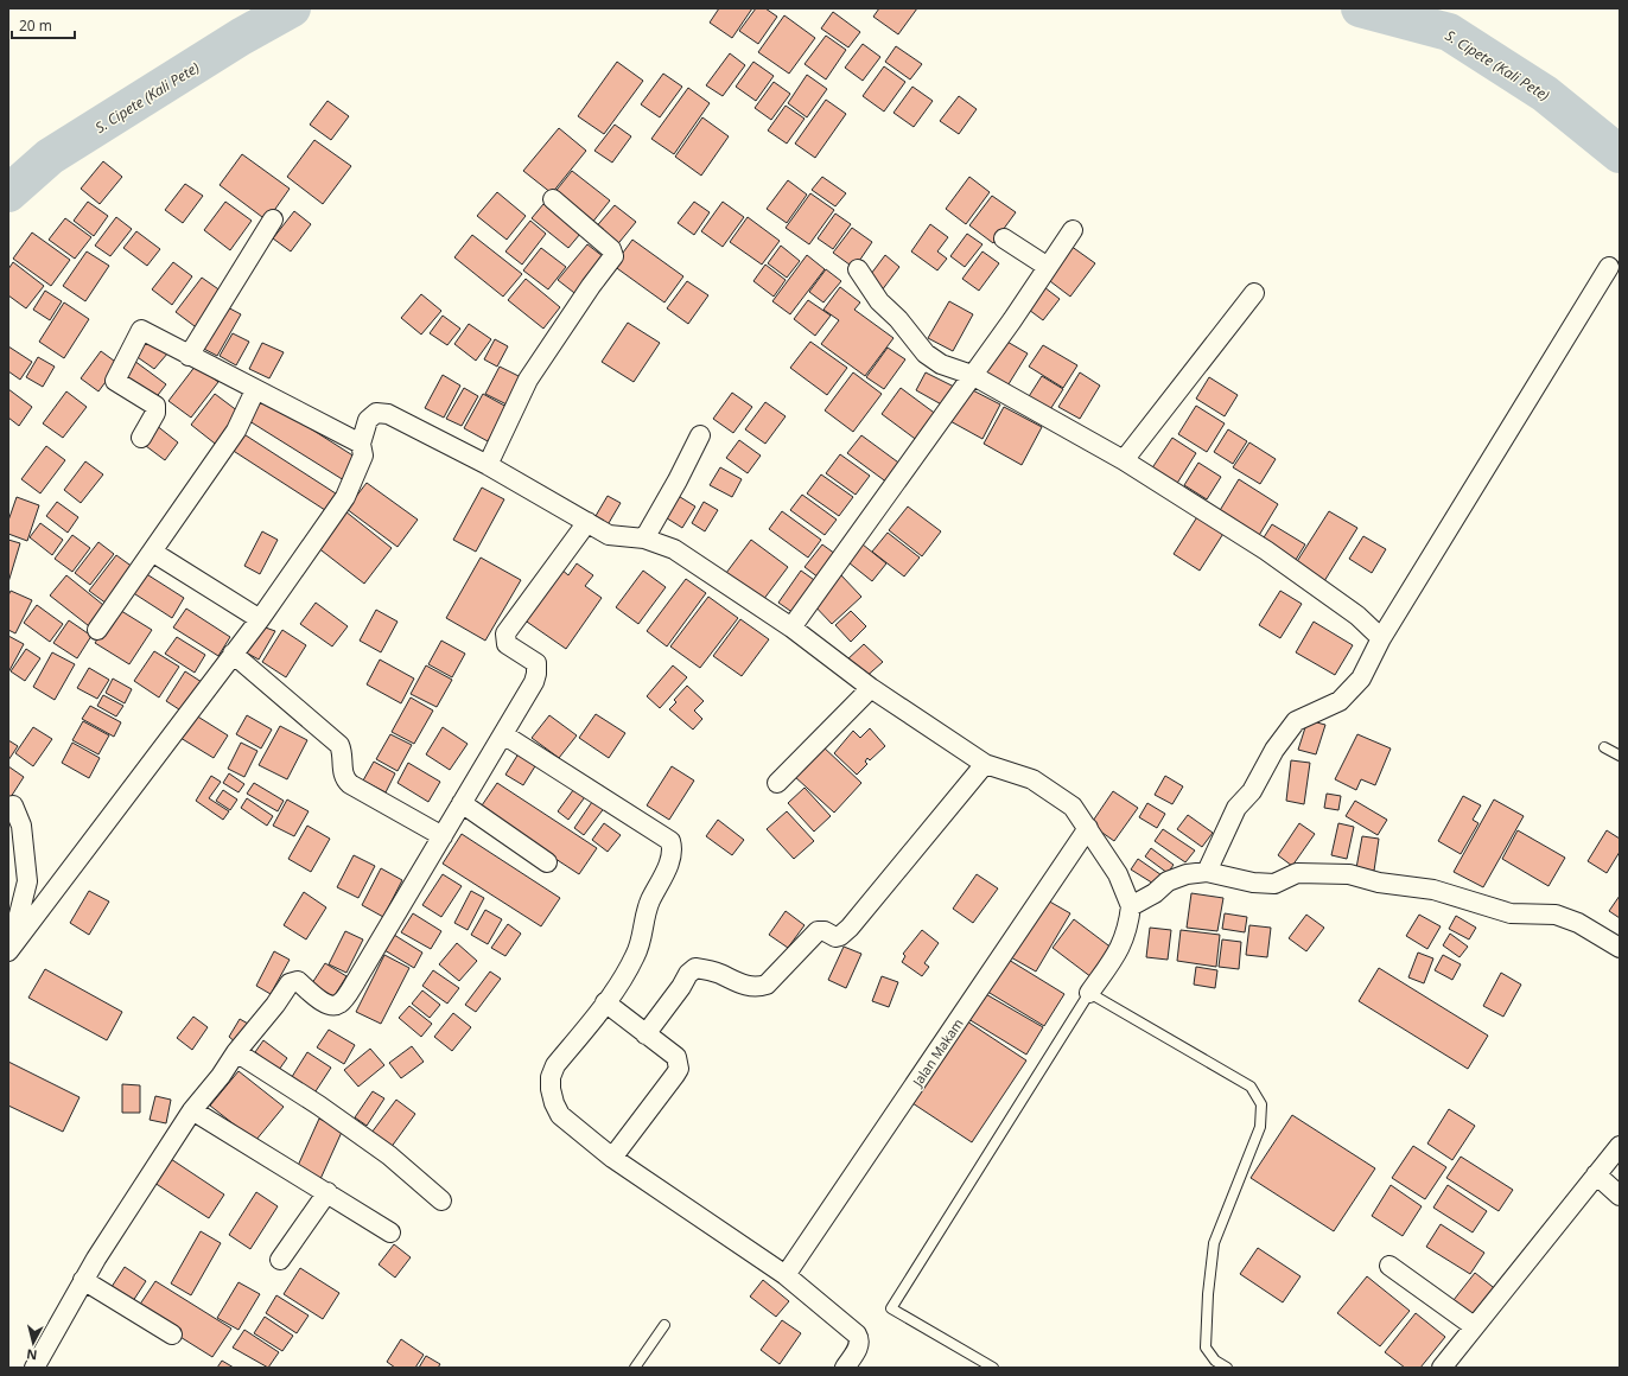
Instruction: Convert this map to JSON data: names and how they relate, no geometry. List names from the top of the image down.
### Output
{
  "streets": {
    "street": ["Jalan Makam"]
  },
  "water": ["S. Cipete (Kali Pete)"],
  "scale_bar": "20 m",
  "north": "bottom"
}
